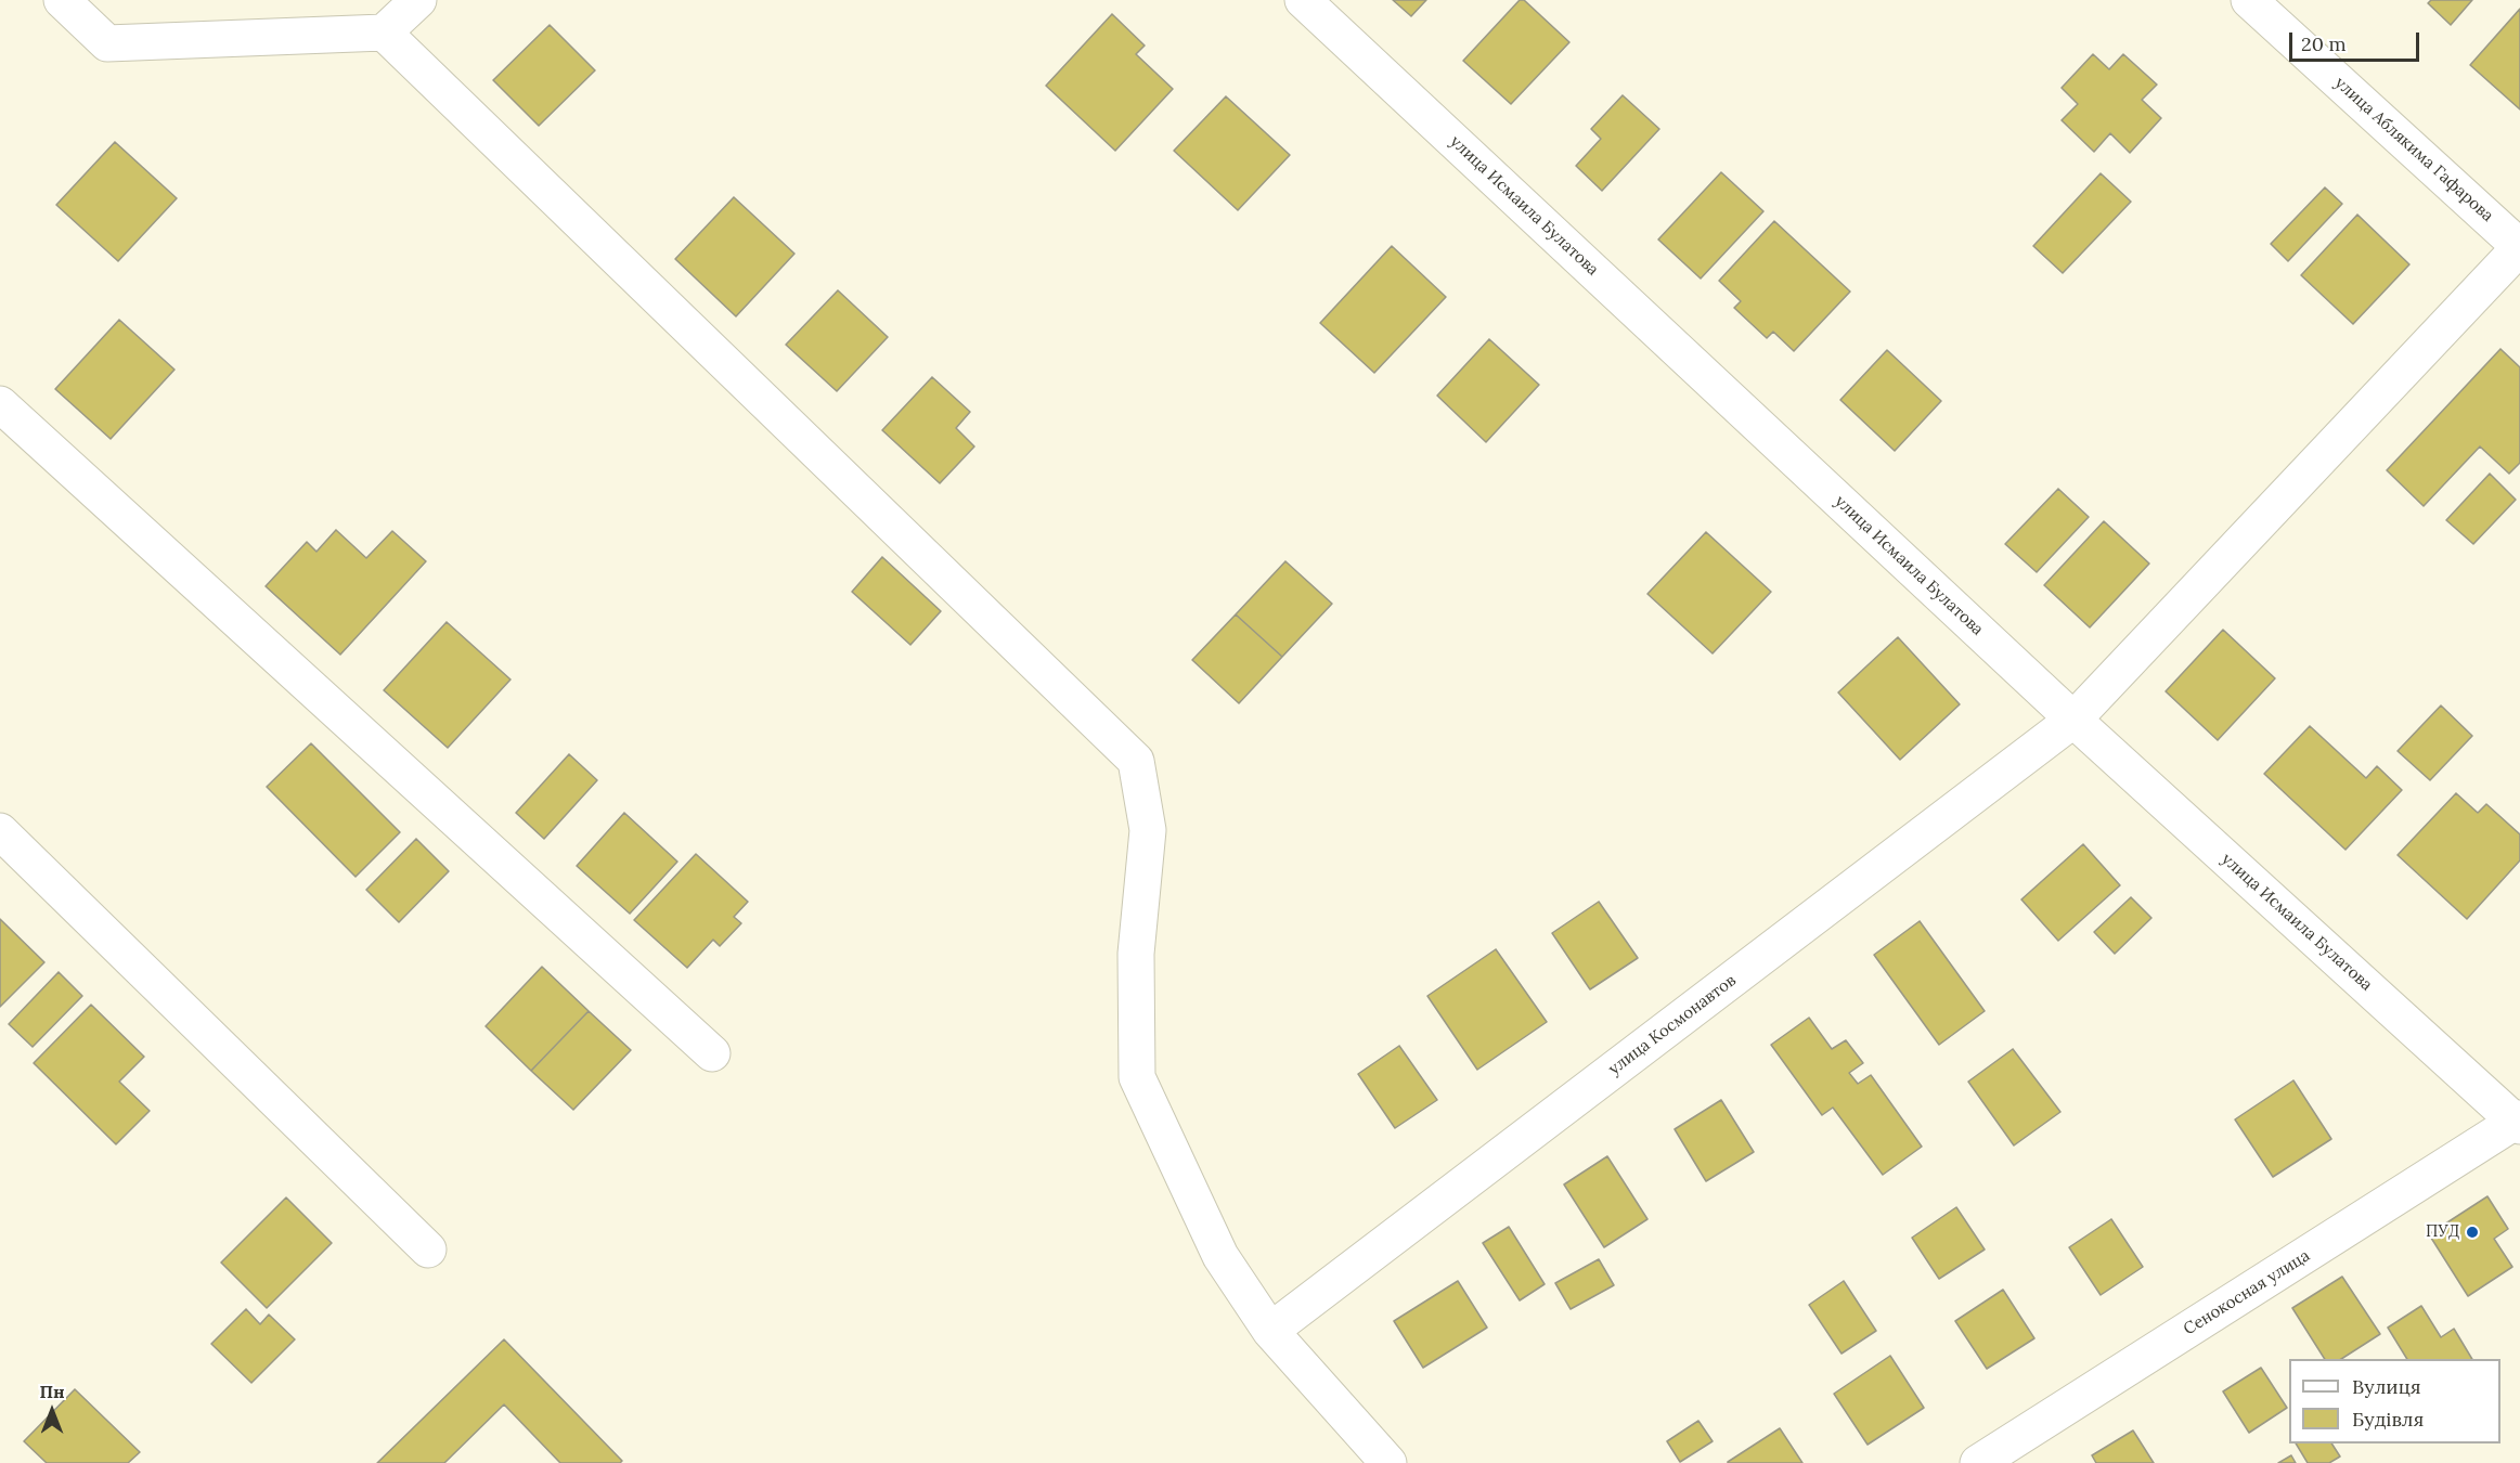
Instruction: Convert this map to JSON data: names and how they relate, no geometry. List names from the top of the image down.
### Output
{
  "streets": {
    "street": [
      "улица Аблякима Гафарова",
      "улица Исмаила Булатова",
      "улица Космонавтов",
      "Сенокосная улица"
    ]
  },
  "crossings": [
    ["улица Аблякима Гафарова", "улица Космонавтов"],
    ["улица Исмаила Булатова", "улица Космонавтов"],
    ["улица Исмаила Булатова", "Сенокосная улица"]
  ],
  "places": ["ПУД"],
  "legend": ["Вулиця", "Будівля"],
  "scale_bar": "20 m",
  "north": "top"
}
